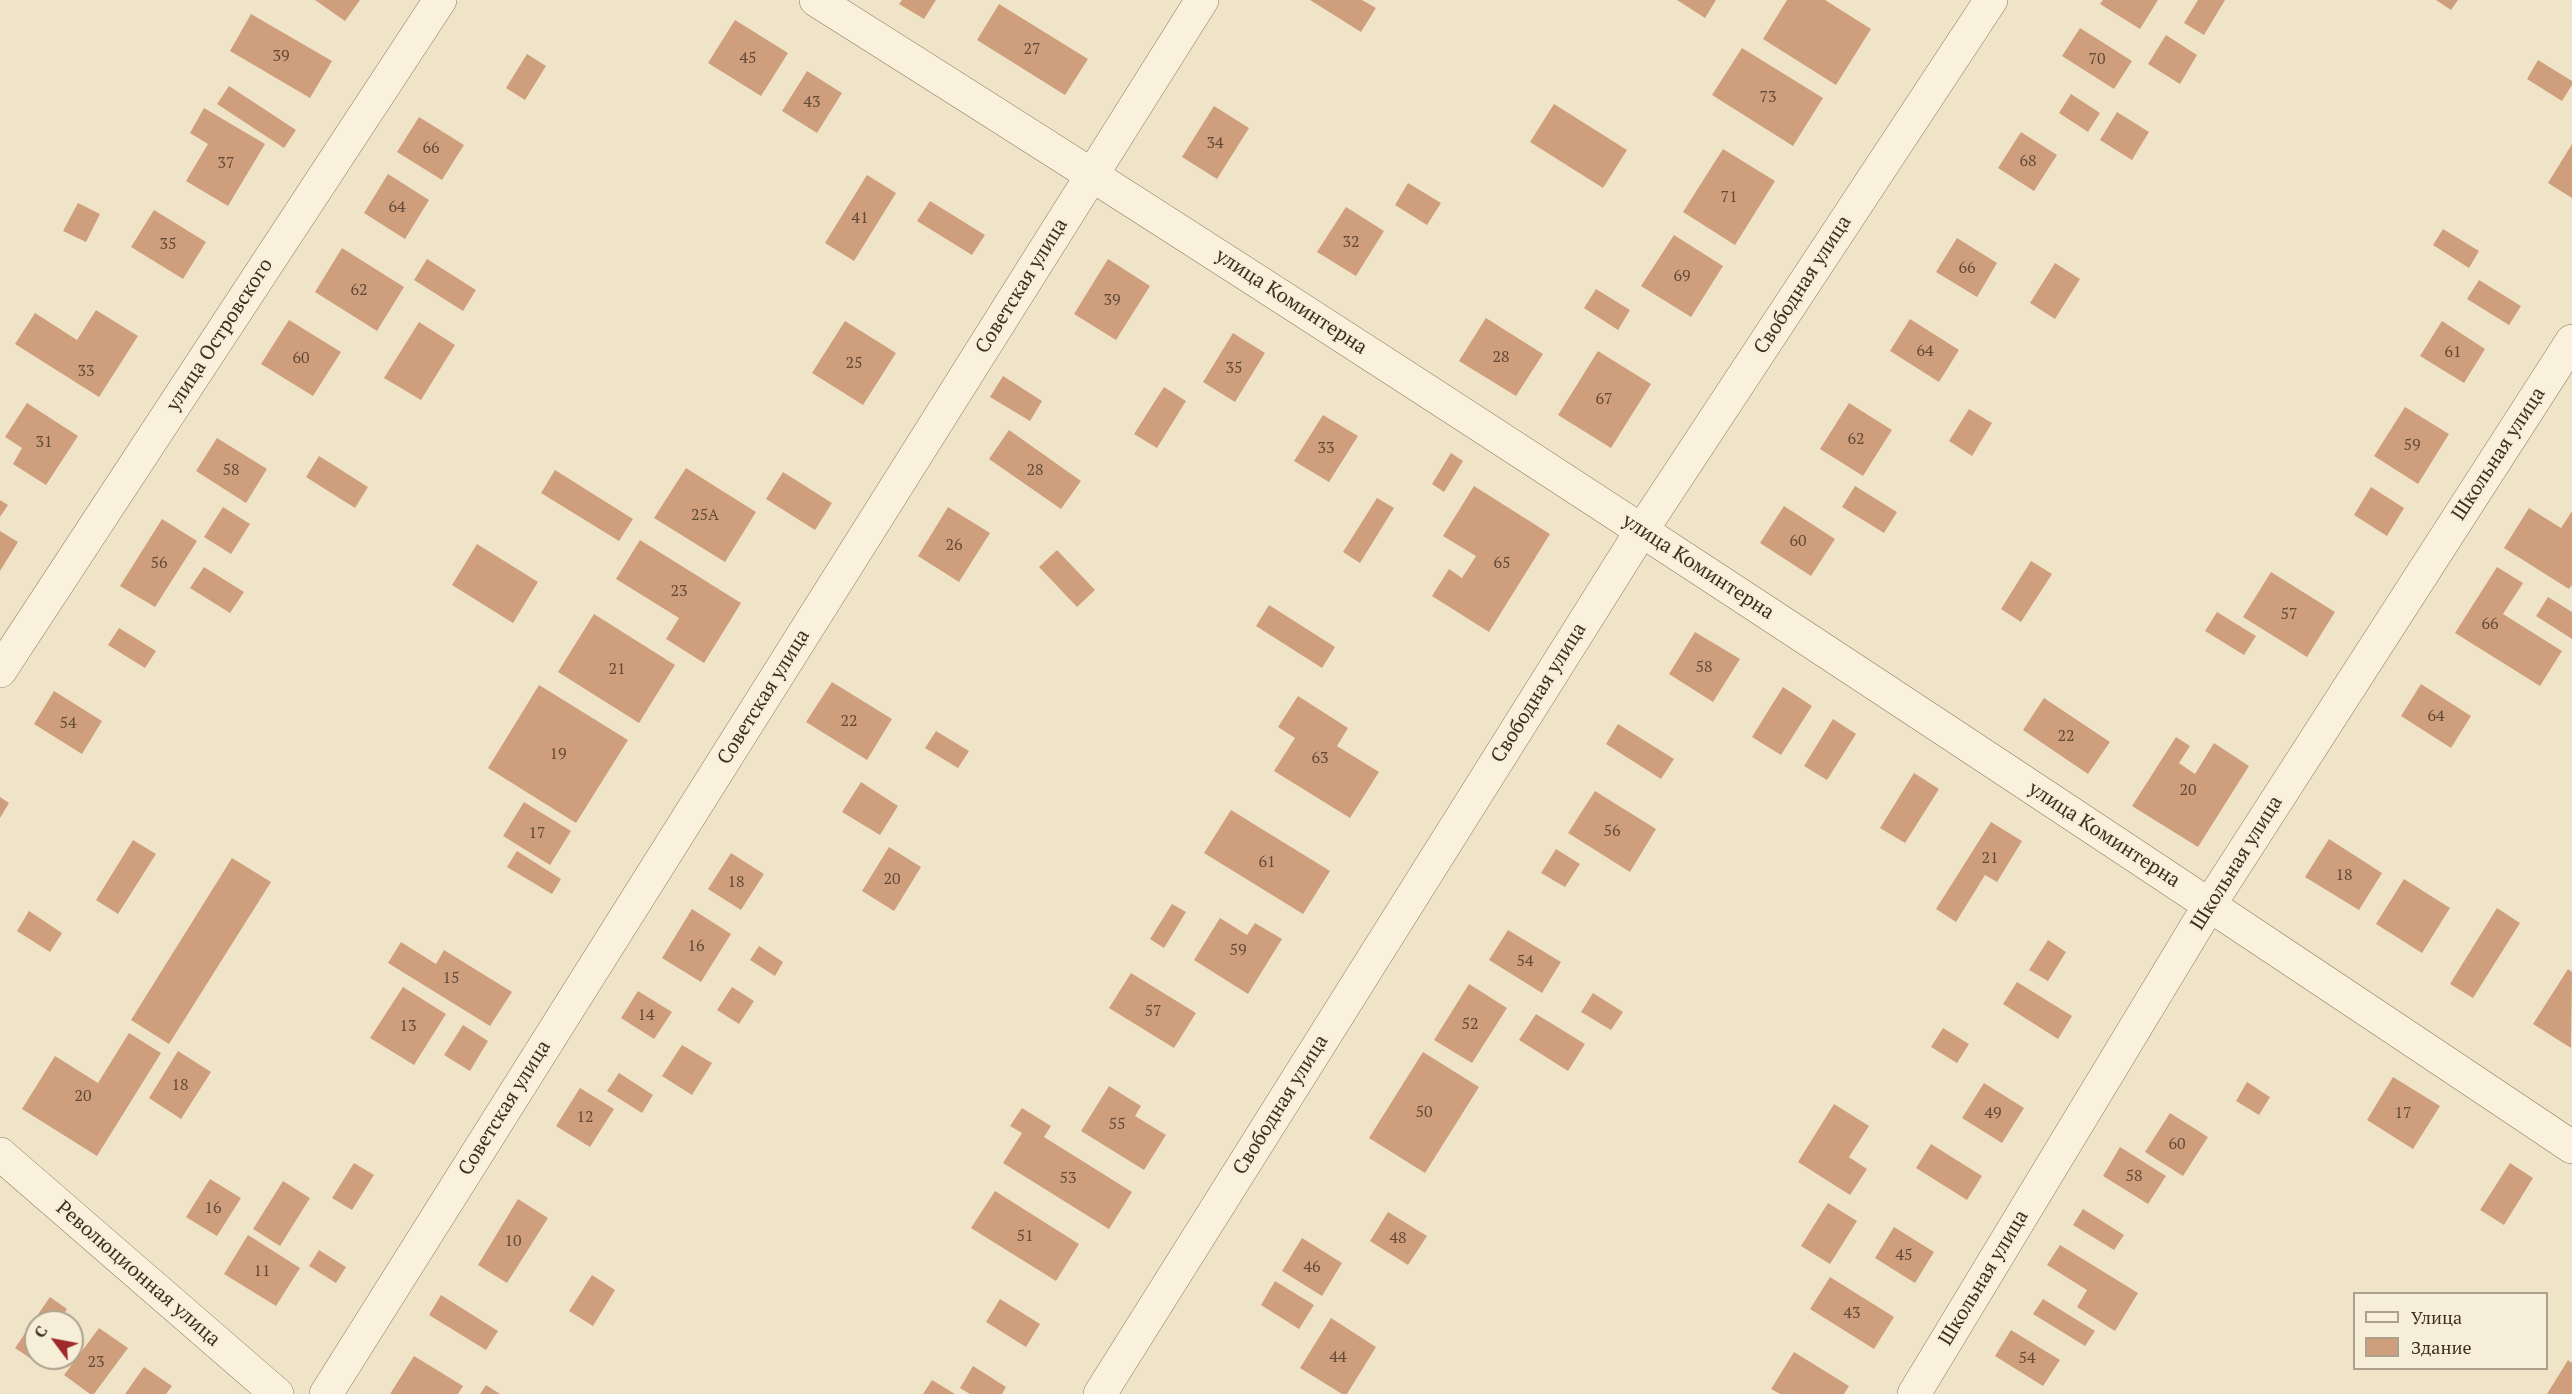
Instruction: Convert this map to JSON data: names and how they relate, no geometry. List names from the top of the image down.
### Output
{
  "streets": {
    "street": [
      "Свободная улица",
      "Советская улица",
      "улица Коминтерна",
      "улица Островского",
      "Школьная улица",
      "Революционная улица"
    ]
  },
  "crossings": [
    ["Свободная улица", "улица Коминтерна"],
    ["Советская улица", "улица Коминтерна"],
    ["улица Коминтерна", "Школьная улица"]
  ],
  "house_numbers": [
    "27",
    "39",
    "45",
    "70",
    "73",
    "43",
    "34",
    "66",
    "68",
    "37",
    "71",
    "64",
    "41",
    "32",
    "35",
    "66",
    "69",
    "62",
    "39",
    "64",
    "61",
    "28",
    "60",
    "25",
    "35",
    "33",
    "67",
    "62",
    "31",
    "59",
    "33",
    "58",
    "28",
    "25А",
    "60",
    "26",
    "56",
    "65",
    "23",
    "57",
    "66",
    "58",
    "21",
    "64",
    "22",
    "54",
    "22",
    "19",
    "63",
    "20",
    "56",
    "17",
    "21",
    "61",
    "18",
    "20",
    "18",
    "16",
    "59",
    "54",
    "15",
    "57",
    "14",
    "52",
    "13",
    "18",
    "20",
    "50",
    "49",
    "17",
    "12",
    "55",
    "60",
    "58",
    "53",
    "16",
    "51",
    "48",
    "10",
    "45",
    "46",
    "11",
    "43",
    "44",
    "54",
    "23"
  ],
  "legend": ["Улица", "Здание"],
  "north": "top left"
}
